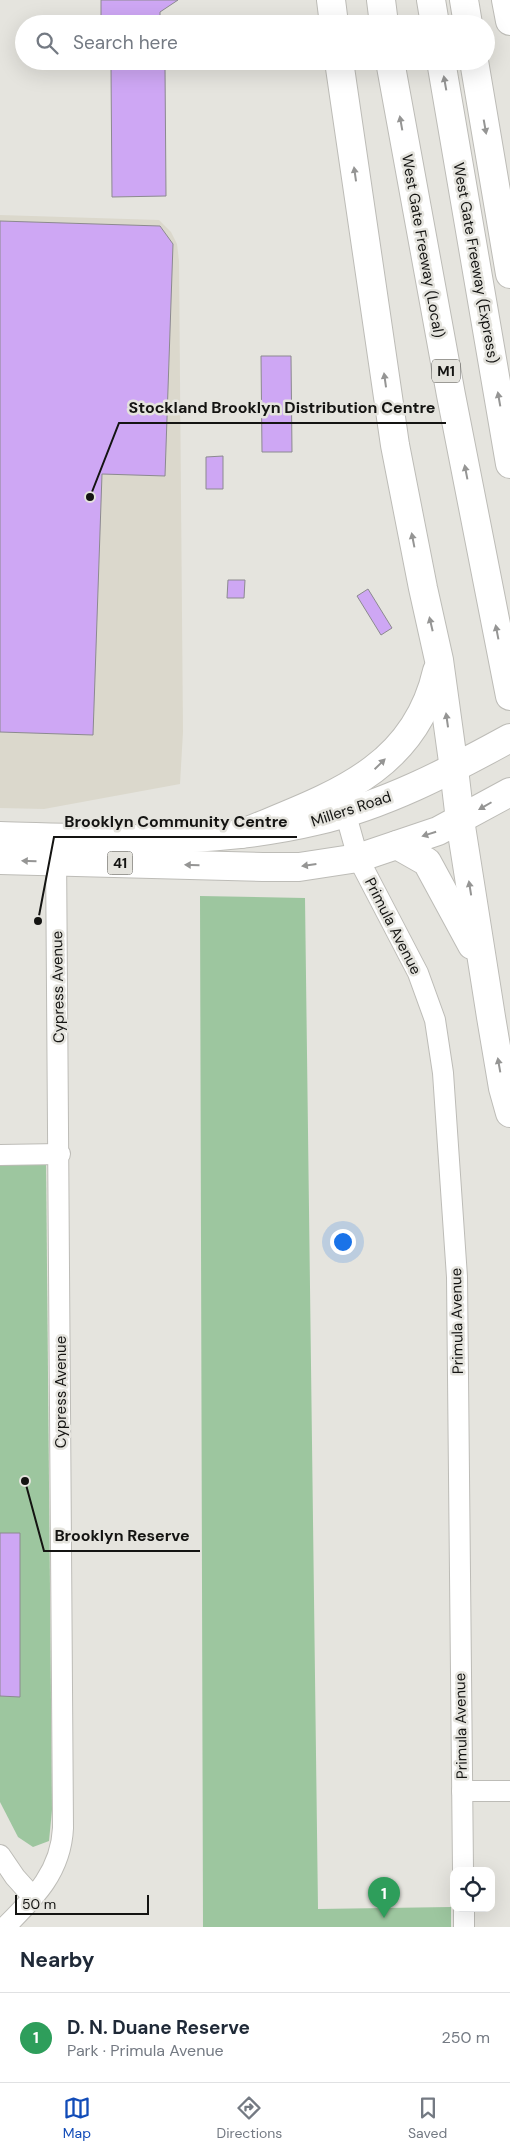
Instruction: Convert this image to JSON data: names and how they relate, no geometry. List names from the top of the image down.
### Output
{
  "streets": {
    "main road": [
      "West Gate Freeway (Local)",
      "West Gate Freeway (Express)",
      "M1",
      "Millers Road",
      "41"
    ],
    "street": ["Primula Avenue", "Cypress Avenue"]
  },
  "crossings": [
    ["Millers Road", "41"],
    ["Millers Road", "Primula Avenue"],
    ["41", "Primula Avenue"],
    ["41", "Cypress Avenue"]
  ],
  "places": ["Stockland Brooklyn Distribution Centre", "Brooklyn Community Centre", "Brooklyn Reserve"],
  "scale_bar": "50 m",
  "page": {
    "search": "Search here",
    "pins": "1",
    "scale": "50 m",
    "heading": "Nearby",
    "list": [
      {
        "mark": "1",
        "name": "D. N. Duane Reserve",
        "note": "Park · Primula Avenue",
        "value": "250 m"
      }
    ],
    "nav": ["Map", "Directions", "Saved"]
  }
}
